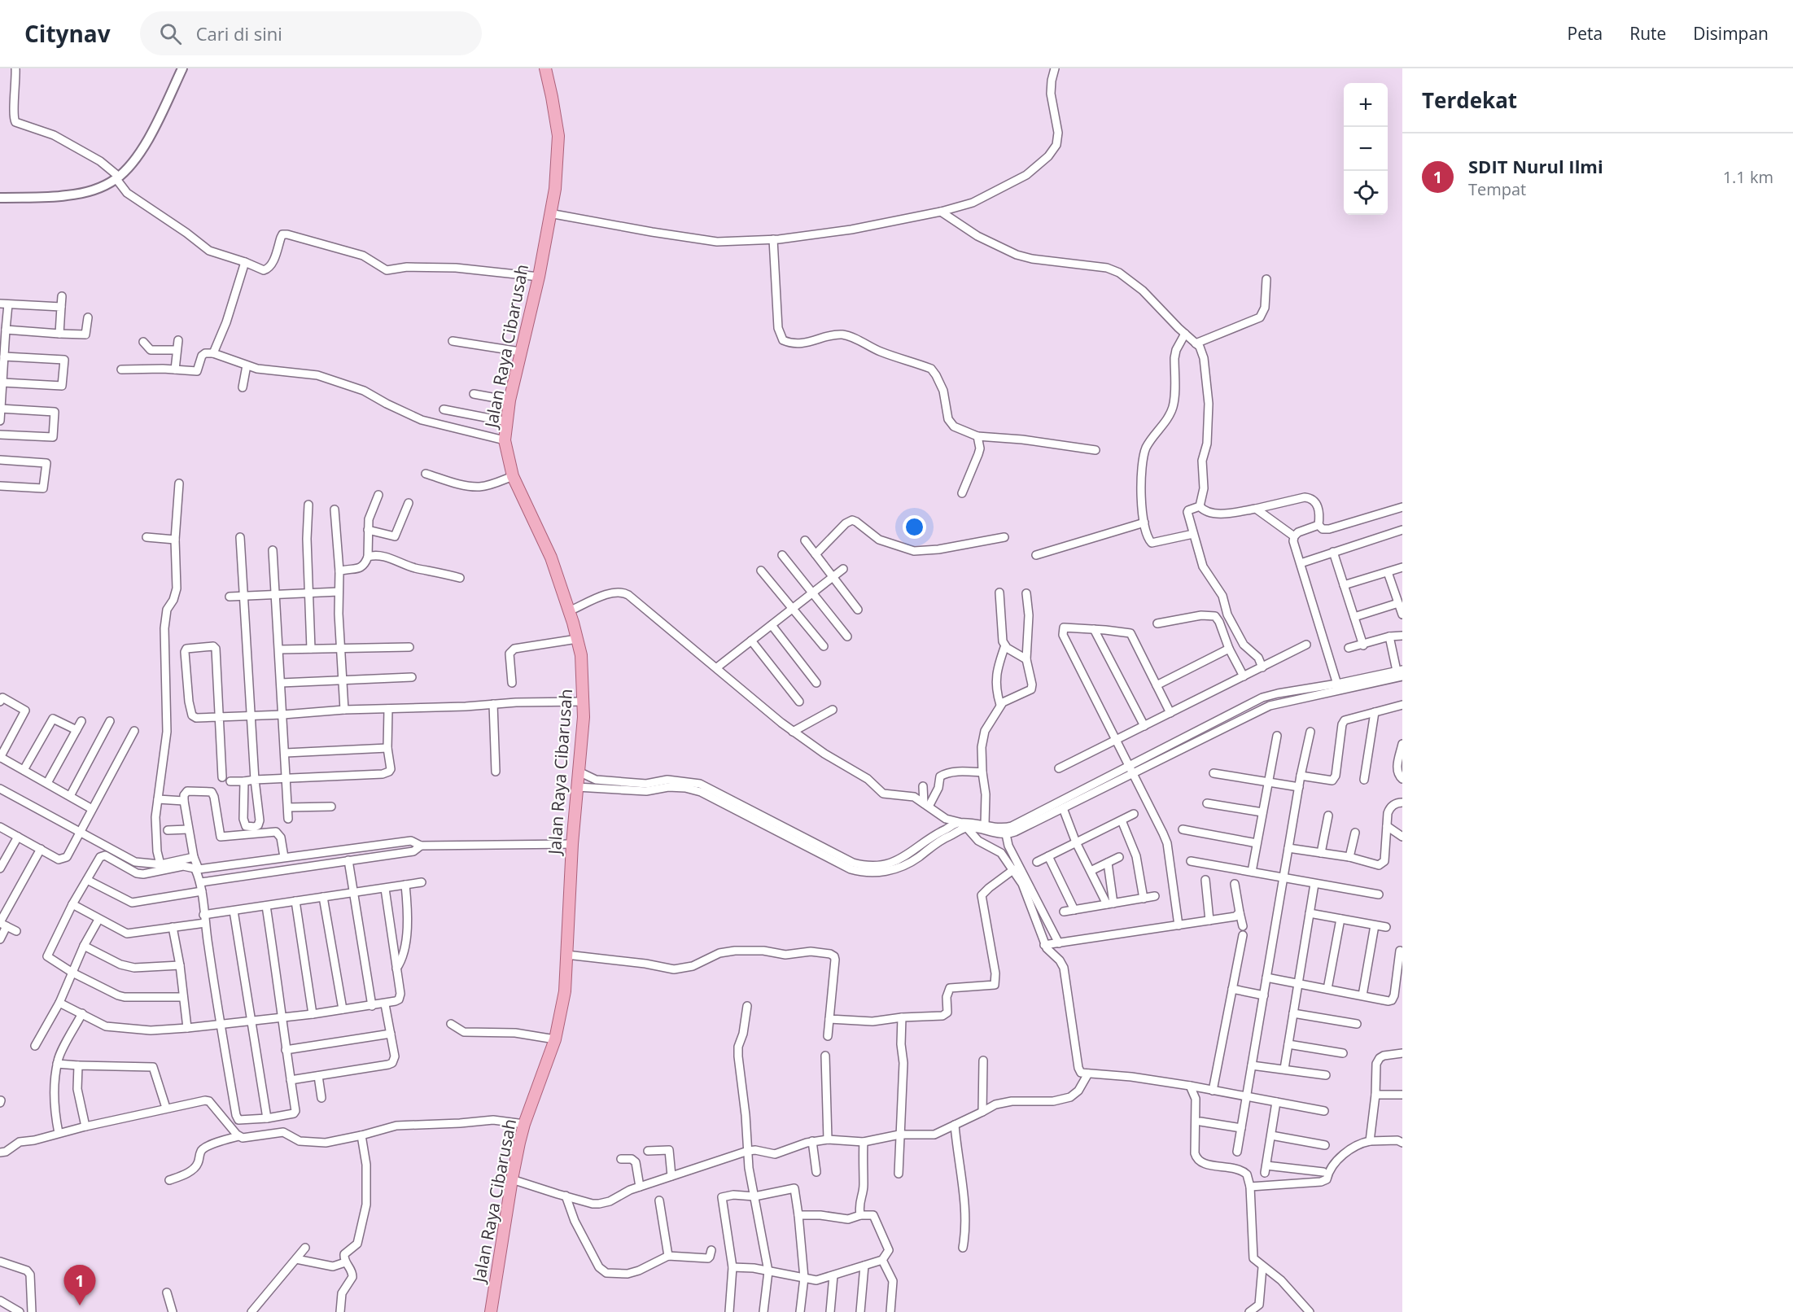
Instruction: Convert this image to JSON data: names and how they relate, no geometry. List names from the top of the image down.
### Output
{
  "streets": {
    "main road": ["Jalan Raya Cibarusah"]
  },
  "page": {
    "header": "Citynav",
    "search": "Cari di sini",
    "nav": ["Peta", "Rute", "Disimpan"],
    "heading": "Terdekat",
    "map_buttons": ["+", "−"],
    "list": [
      {
        "mark": "1",
        "name": "SDIT Nurul Ilmi",
        "note": "Tempat",
        "value": "1.1 km"
      }
    ],
    "pins": "1"
  }
}
